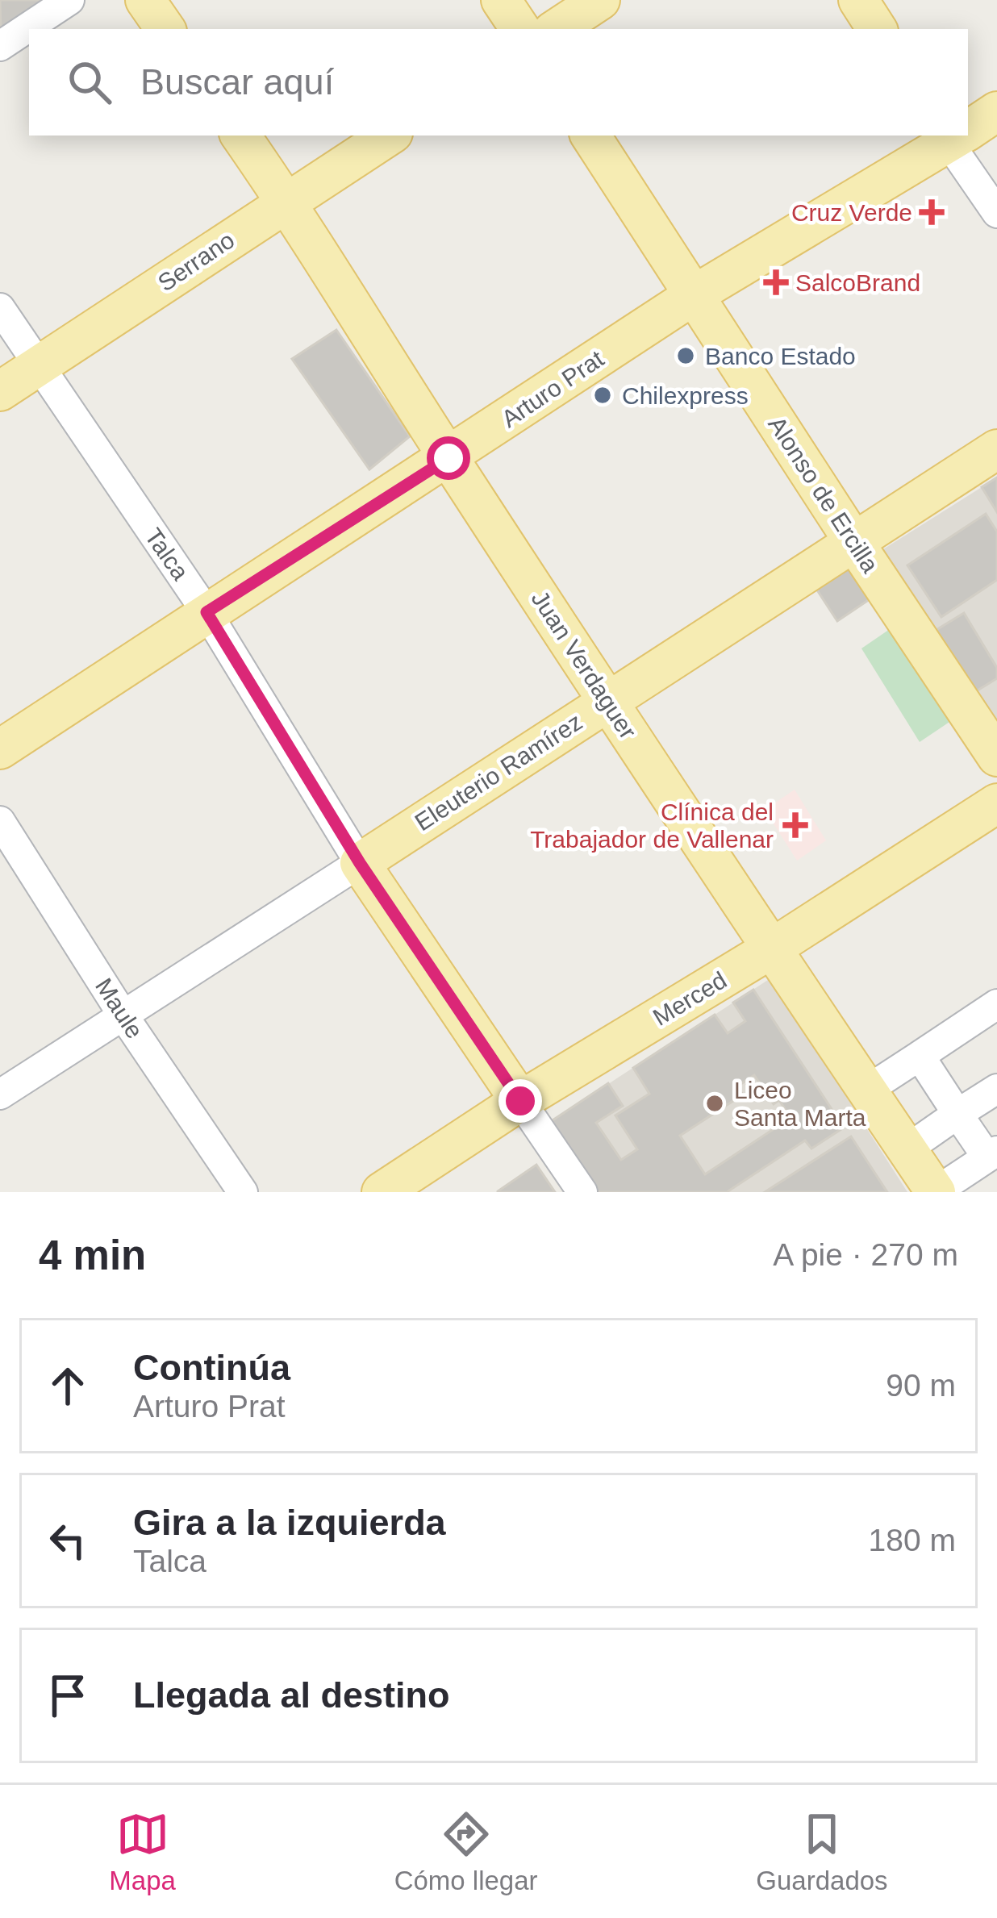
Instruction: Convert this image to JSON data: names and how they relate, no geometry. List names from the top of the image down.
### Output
{
  "streets": {
    "main road": [
      "Serrano",
      "Arturo Prat",
      "Alonso de Ercilla",
      "Talca",
      "Juan Verdaguer",
      "Eleuterio Ramírez",
      "Merced"
    ],
    "street": ["Maule"]
  },
  "crossings": [
    ["Serrano", "Talca"],
    ["Serrano", "Juan Verdaguer"],
    ["Arturo Prat", "Alonso de Ercilla"],
    ["Arturo Prat", "Talca"],
    ["Arturo Prat", "Juan Verdaguer"],
    ["Alonso de Ercilla", "Eleuterio Ramírez"],
    ["Talca", "Eleuterio Ramírez"],
    ["Talca", "Merced"],
    ["Juan Verdaguer", "Eleuterio Ramírez"],
    ["Juan Verdaguer", "Merced"],
    ["Eleuterio Ramírez", "Maule"]
  ],
  "places": {
    "health": ["Cruz Verde", "SalcoBrand", "Clínica del Trabajador de Vallenar"],
    "other": ["Banco Estado", "Chilexpress", "Liceo Santa Marta"]
  },
  "page": {
    "search": "Buscar aquí",
    "heading": ["4 min", "A pie · 270 m"],
    "list": [
      ["Continúa", "Arturo Prat", "90 m"],
      ["Gira a la izquierda", "Talca", "180 m"],
      "Llegada al destino"
    ],
    "nav": ["Mapa", "Cómo llegar", "Guardados"]
  }
}
